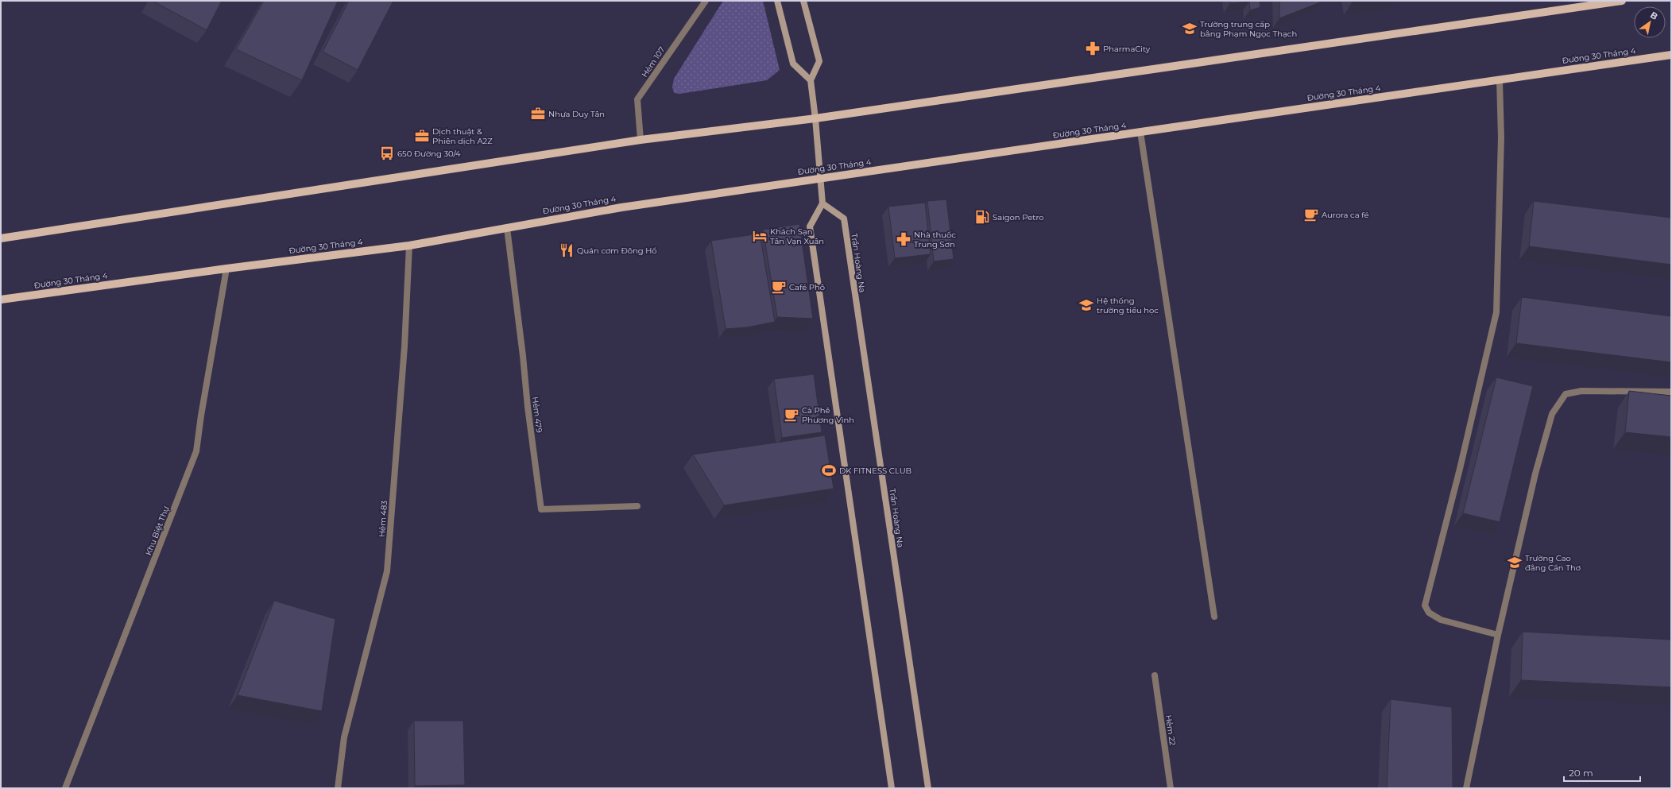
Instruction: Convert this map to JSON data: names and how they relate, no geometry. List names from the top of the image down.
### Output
{
  "streets": {
    "main road": ["Đường 30 Tháng 4", "Trần Hoàng Na"],
    "street": [
      "Hẻm 107",
      "Hẻm 479",
      "Hẻm 483",
      "Khu Biệt Thự",
      "Hẻm 22"
    ]
  },
  "crossings": [
    ["Đường 30 Tháng 4", "Hẻm 479"],
    ["Đường 30 Tháng 4", "Hẻm 483"],
    ["Đường 30 Tháng 4", "Khu Biệt Thự"]
  ],
  "places": {
    "school or university": ["Trường trung cấp bằng Phạm Ngọc Thạch", "Hệ thống trường tiểu học", "Trường Cao đẳng Cần Thơ"],
    "pharmacy": ["PharmaCity", "Nhà thuốc Trung Sơn"],
    "office": ["Nhựa Duy Tân", "Dịch thuật & Phiên dịch A2Z"],
    "bus stop": ["650 Đường 30/4"],
    "cafe": ["Aurora ca fé", "Café Phô", "Cà Phê Phương Vinh"],
    "fuel station": ["Saigon Petro"],
    "hotel": ["Khách Sạn Tân Vạn Xuân"],
    "restaurant": ["Quán cơm Đông Hồ"],
    "sports": ["DK FITNESS CLUB"]
  },
  "scale_bar": "20 m",
  "north": "top right"
}
